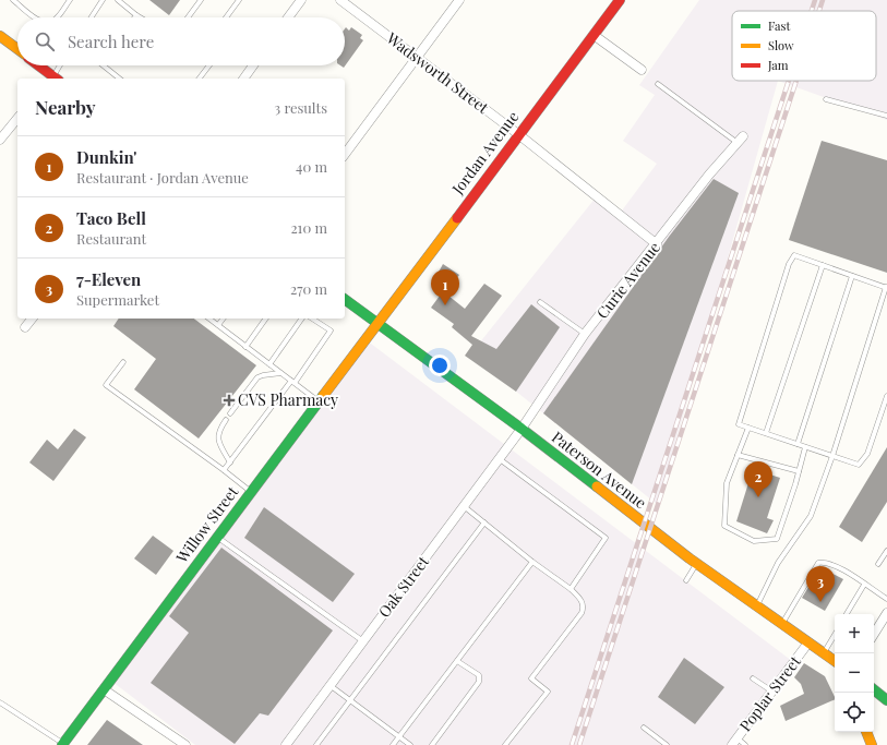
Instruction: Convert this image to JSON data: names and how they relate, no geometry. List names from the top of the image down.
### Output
{
  "streets": {
    "street": [
      "Wadsworth Street",
      "Jordan Avenue",
      "Curie Avenue",
      "Paterson Avenue",
      "Willow Street",
      "Oak Street",
      "Poplar Street"
    ]
  },
  "crossings": [
    ["Wadsworth Street", "Jordan Avenue"],
    ["Wadsworth Street", "Curie Avenue"],
    ["Jordan Avenue", "Paterson Avenue"],
    ["Jordan Avenue", "Willow Street"],
    ["Curie Avenue", "Paterson Avenue"],
    ["Curie Avenue", "Oak Street"],
    ["Paterson Avenue", "Willow Street"],
    ["Paterson Avenue", "Oak Street"],
    ["Paterson Avenue", "Poplar Street"]
  ],
  "places": {
    "health": ["CVS Pharmacy"]
  },
  "legend": ["Fast", "Slow", "Jam"],
  "page": {
    "search": "Search here",
    "heading": ["Nearby", "3 results"],
    "list": [
      {
        "mark": "1",
        "name": "Dunkin'",
        "note": "Restaurant · Jordan Avenue",
        "value": "40 m"
      },
      {
        "mark": "2",
        "name": "Taco Bell",
        "note": "Restaurant",
        "value": "210 m"
      },
      {
        "mark": "3",
        "name": "7-Eleven",
        "note": "Supermarket",
        "value": "270 m"
      }
    ],
    "pins": ["1", "2", "3"],
    "map_buttons": ["+", "−"]
  }
}
